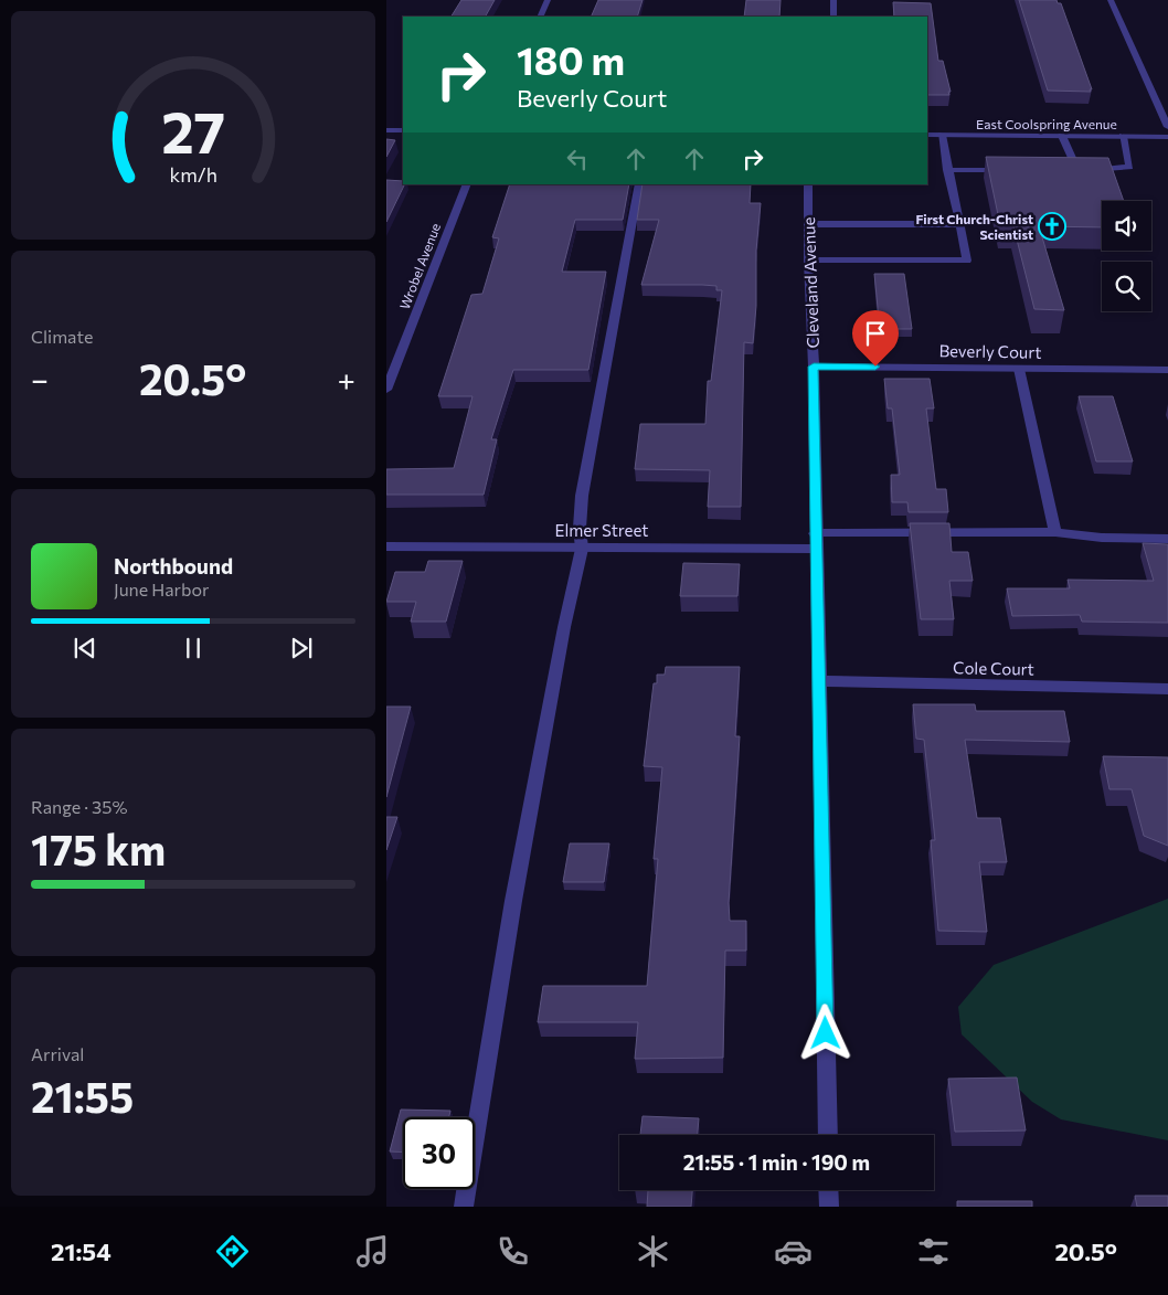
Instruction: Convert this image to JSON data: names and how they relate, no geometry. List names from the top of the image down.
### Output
{
  "streets": {
    "street": [
      "East Coolspring Avenue",
      "Wrobel Avenue",
      "Cleveland Avenue",
      "Beverly Court",
      "Elmer Street",
      "Cole Court"
    ]
  },
  "crossings": [
    ["Cleveland Avenue", "Beverly Court"],
    ["Cleveland Avenue", "Elmer Street"],
    ["Cleveland Avenue", "Cole Court"]
  ],
  "places": {
    "church": ["First Church-Christ Scientist"]
  },
  "page": {
    "turn": ["180 m", "Beverly Court"],
    "tile": [
      "Climate",
      ["Range · 35%", "175 km"],
      ["Arrival", "21:55"]
    ],
    "heat": ["−", "20.5°", "+"],
    "song": ["Northbound", "June Harbor"],
    "limit": "30",
    "trip": "21:55 · 1 min · 190 m",
    "tabs": ["21:54", "20.5°"],
    "gauge": ["27", "km/h"]
  }
}
